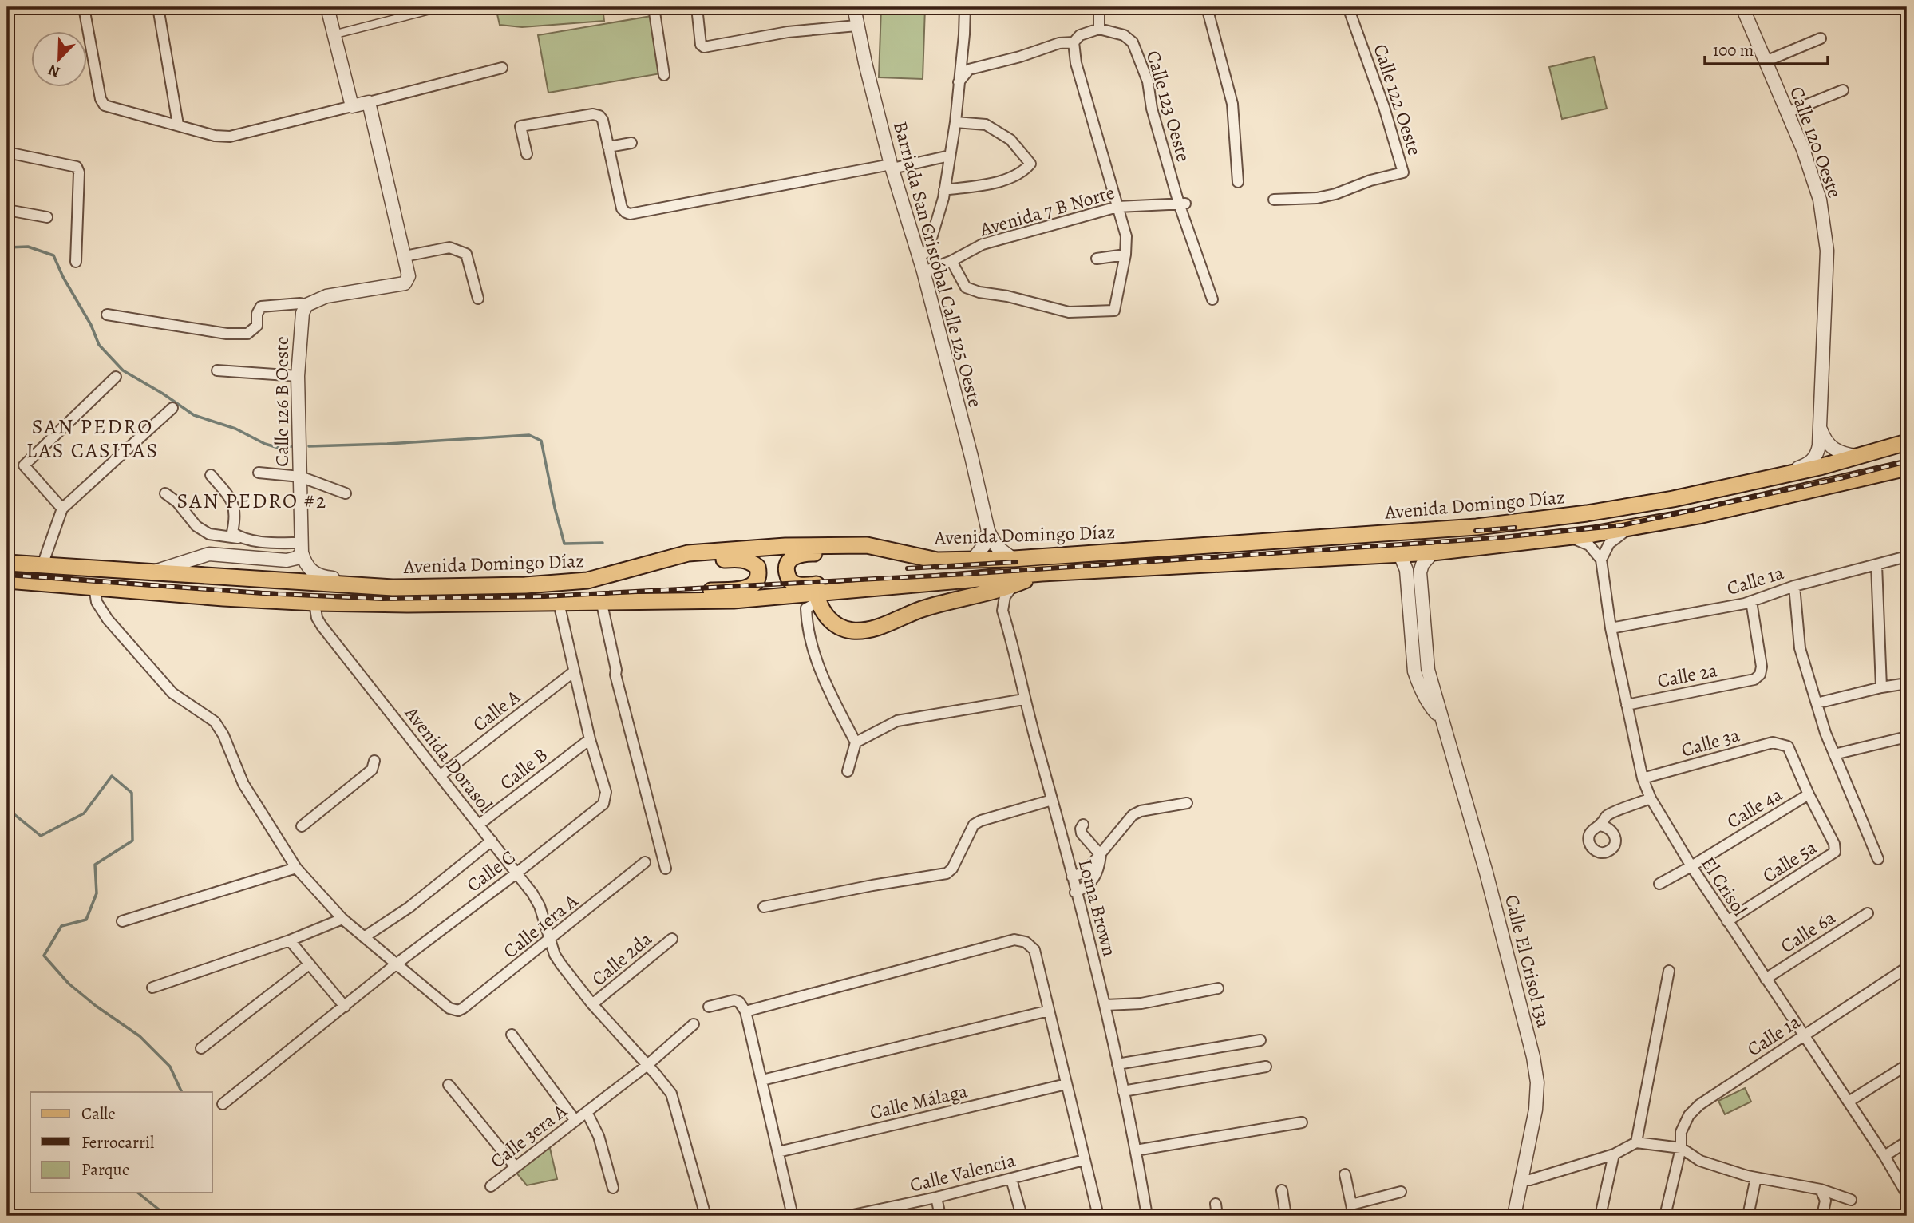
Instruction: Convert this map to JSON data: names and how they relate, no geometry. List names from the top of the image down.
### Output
{
  "streets": {
    "main road": ["Avenida Domingo Díaz"],
    "street": [
      "Calle 122 Oeste",
      "Calle 123 Oeste",
      "Calle 120 Oeste",
      "Avenida 7 B Norte",
      "Barriada San Cristóbal Calle 125 Oeste",
      "Calle 126 B Oeste",
      "Calle 1a",
      "Calle 2a",
      "Calle A",
      "Calle 3a",
      "Avenida Dorasol",
      "Calle B",
      "Calle 4a",
      "Calle 5a",
      "Calle C",
      "El Crisol",
      "Loma Brown",
      "Calle 1era A",
      "Calle 6a",
      "Calle 2da",
      "Calle El Crisol 13a",
      "Calle Málaga",
      "Calle 3era A",
      "Calle Valencia"
    ]
  },
  "crossings": [
    ["Calle 123 Oeste", "Avenida 7 B Norte"],
    ["Calle 120 Oeste", "Avenida Domingo Díaz"],
    ["Avenida 7 B Norte", "Barriada San Cristóbal Calle 125 Oeste"],
    ["Barriada San Cristóbal Calle 125 Oeste", "Avenida Domingo Díaz"],
    ["Avenida Domingo Díaz", "Avenida Dorasol"],
    ["Avenida Domingo Díaz", "Calle El Crisol 13a"],
    ["Calle 1a", "Calle 2a"],
    ["Calle 1a", "El Crisol"],
    ["Calle 2a", "El Crisol"],
    ["Calle A", "Avenida Dorasol"],
    ["Calle 3a", "Calle 4a"],
    ["Calle 3a", "Calle 5a"],
    ["Calle 3a", "El Crisol"],
    ["Avenida Dorasol", "Calle B"],
    ["Avenida Dorasol", "Calle C"],
    ["Avenida Dorasol", "Calle 1era A"],
    ["Avenida Dorasol", "Calle 2da"],
    ["Avenida Dorasol", "Calle 3era A"],
    ["Calle B", "Calle C"],
    ["Calle 4a", "Calle 5a"],
    ["Calle 4a", "El Crisol"],
    ["Calle 5a", "El Crisol"],
    ["Calle C", "Calle 1era A"],
    ["El Crisol", "Calle 6a"]
  ],
  "districts": ["SAN PEDRO LAS CASITAS", "SAN PEDRO #2"],
  "legend": ["Calle", "Ferrocarril", "Parque"],
  "scale_bar": "100 m",
  "north": "bottom left"
}
